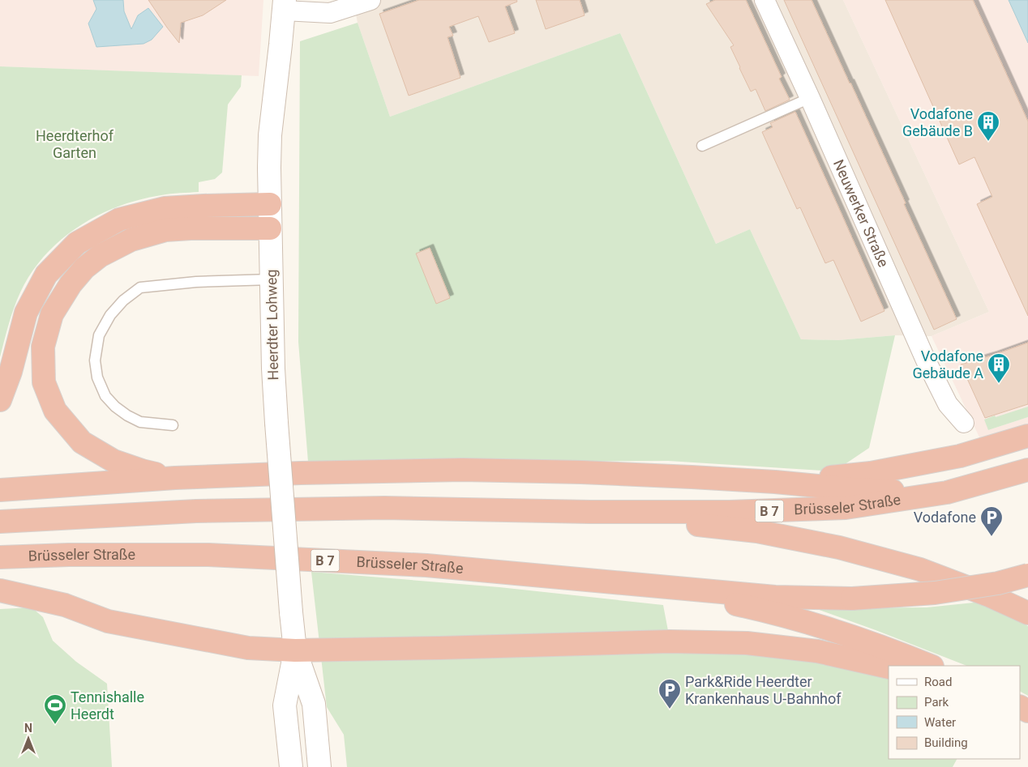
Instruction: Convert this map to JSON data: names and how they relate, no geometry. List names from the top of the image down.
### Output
{
  "streets": {
    "highway": ["Brüsseler Straße", "B 7"],
    "street": ["Neuwerker Straße", "Heerdter Lohweg"]
  },
  "parks": ["Heerdterhof Garten"],
  "places": {
    "building": ["Vodafone Gebäude B", "Vodafone Gebäude A"],
    "parking": ["Vodafone", "Park&Ride Heerdter Krankenhaus U-Bahnhof"],
    "sports": ["Tennishalle Heerdt"]
  },
  "legend": [
    "Road",
    "Park",
    "Water",
    "Building"
  ],
  "north": "top"
}
